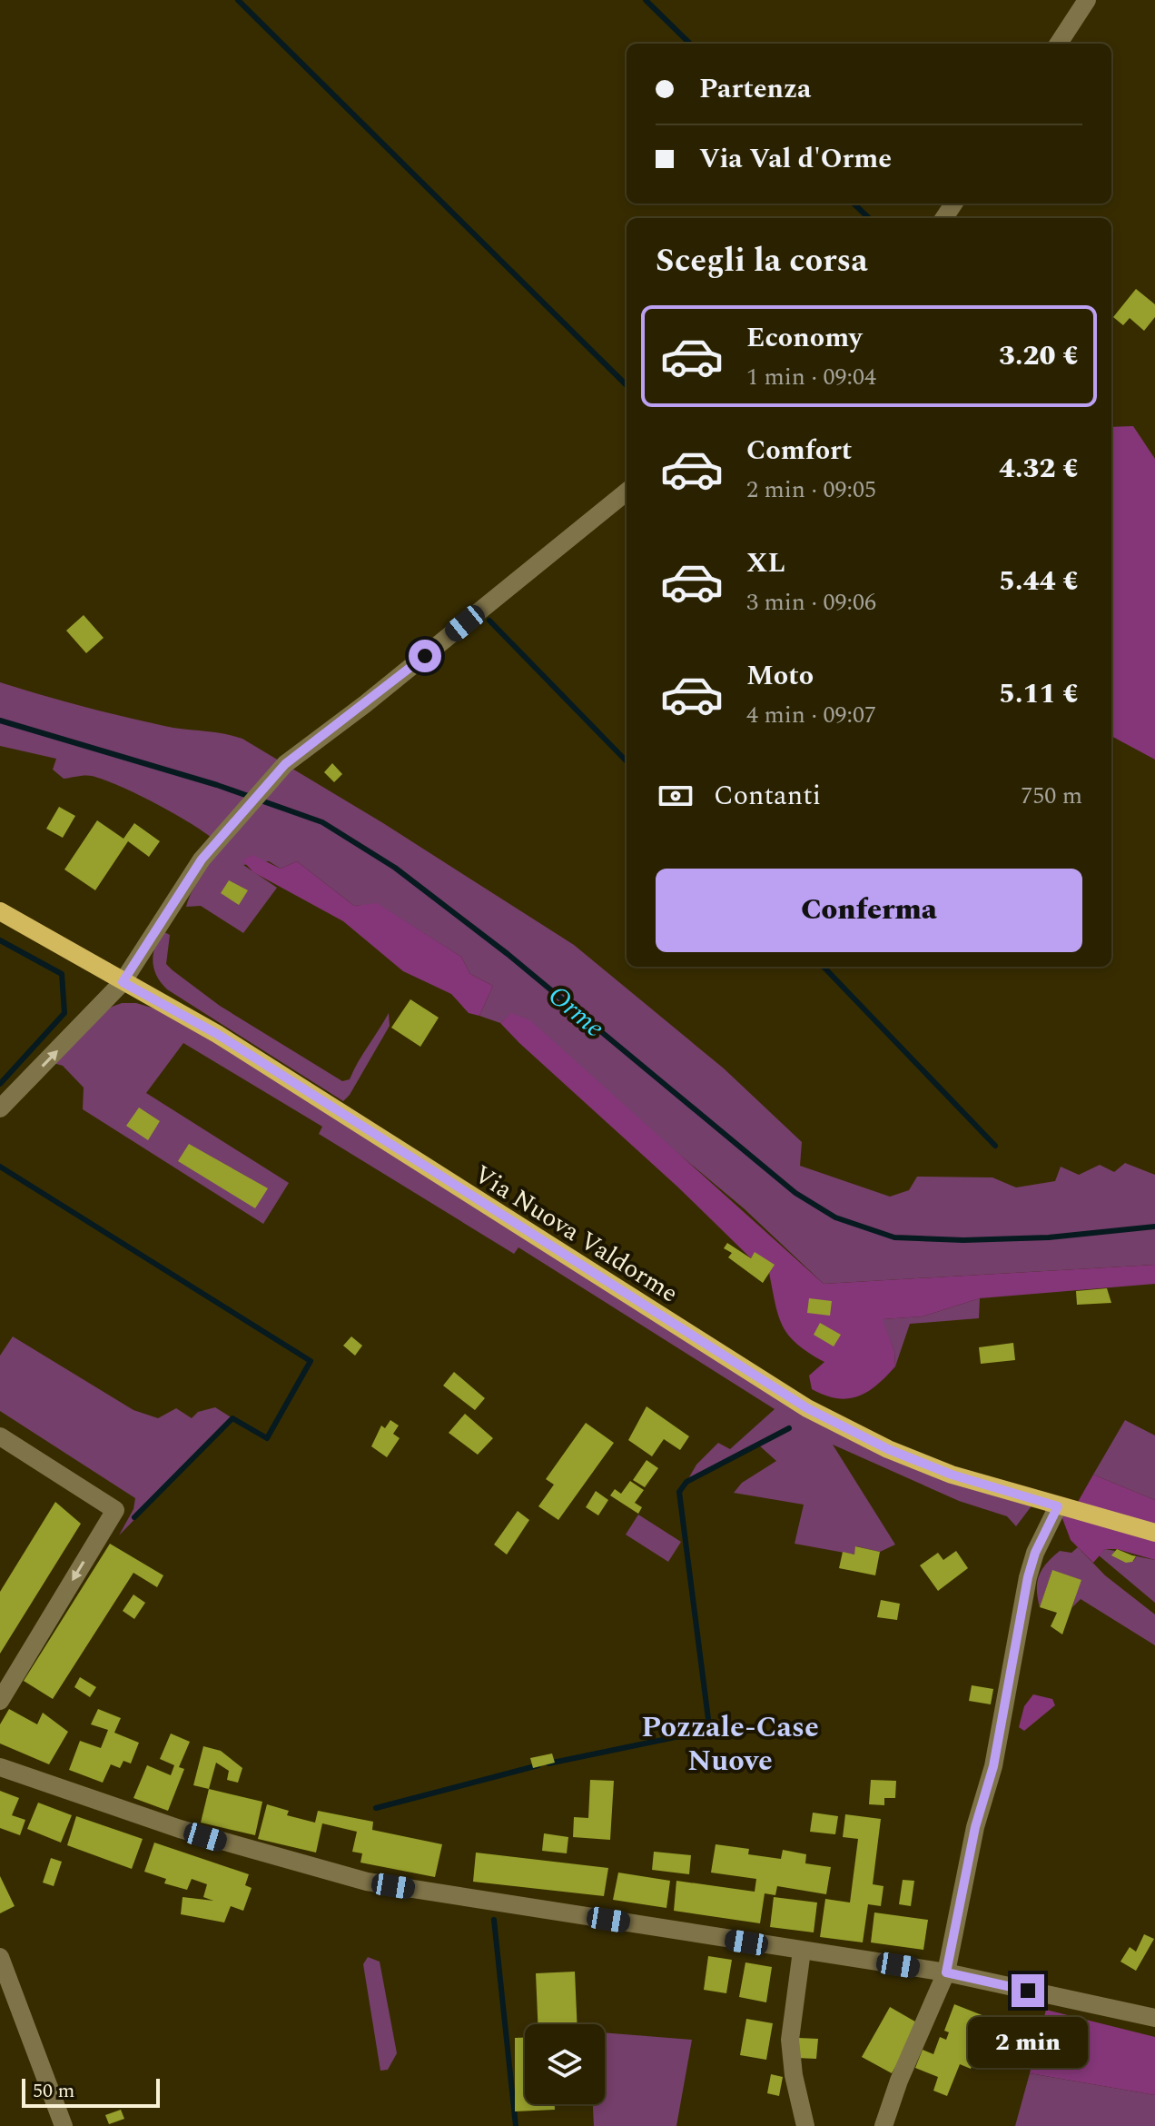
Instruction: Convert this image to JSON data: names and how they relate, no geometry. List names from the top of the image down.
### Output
{
  "streets": {
    "main road": ["Via Nuova Valdorme"]
  },
  "districts": ["Pozzale-Case Nuove"],
  "water": ["Orme"],
  "scale_bar": "50 m",
  "page": {
    "banner": ["Partenza", "Via Val d'Orme"],
    "heading": "Scegli la corsa",
    "list": [
      {
        "name": "Economy",
        "note": "1 min · 09:04",
        "value": "3.20 €"
      },
      {
        "name": "Comfort",
        "note": "2 min · 09:05",
        "value": "4.32 €"
      },
      {
        "name": "XL",
        "note": "3 min · 09:06",
        "value": "5.44 €"
      },
      {
        "name": "Moto",
        "note": "4 min · 09:07",
        "value": "5.11 €"
      }
    ],
    "pay": ["Contanti", "750 m"],
    "buttons": "Conferma",
    "bubble": "2 min",
    "scale": "50 m"
  }
}
